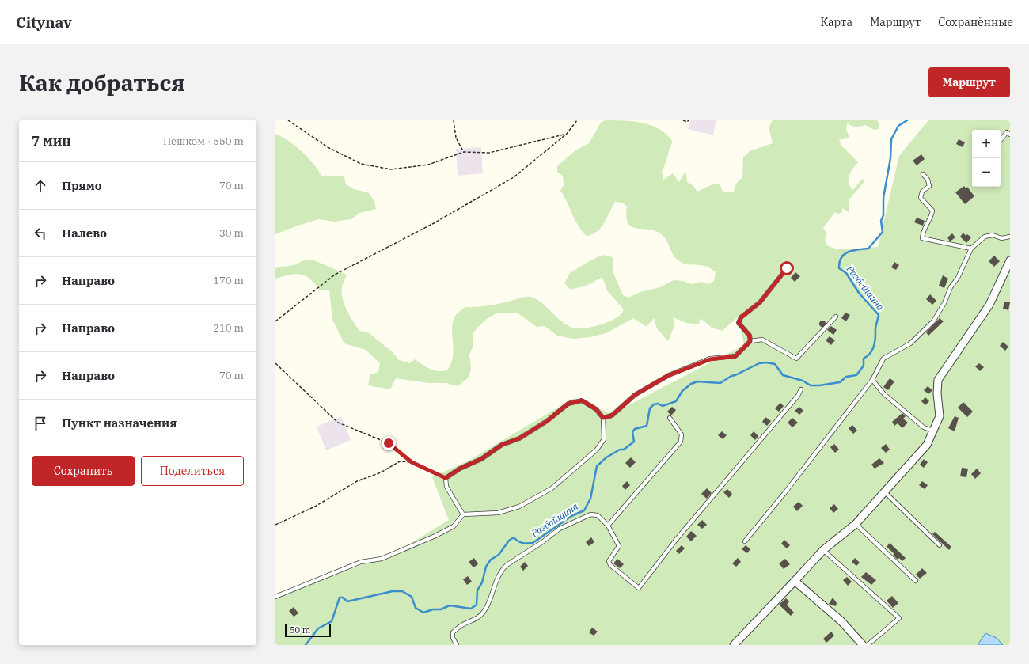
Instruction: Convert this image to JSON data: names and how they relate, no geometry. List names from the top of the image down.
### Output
{
  "water": ["Разбойщина"],
  "scale_bar": "50 m",
  "page": {
    "header": "Citynav",
    "nav": ["Карта", "Маршрут", "Сохранённые"],
    "buttons": [
      "Маршрут",
      ["Сохранить", "Поделиться"]
    ],
    "title": "Как добраться",
    "heading": ["7 мин", "Пешком · 550 m"],
    "map_buttons": ["+", "−"],
    "list": [
      ["Прямо", "70 m"],
      ["Налево", "30 m"],
      ["Направо", "170 m"],
      ["Направо", "210 m"],
      ["Направо", "70 m"],
      "Пункт назначения"
    ],
    "scale": "50 m"
  }
}
